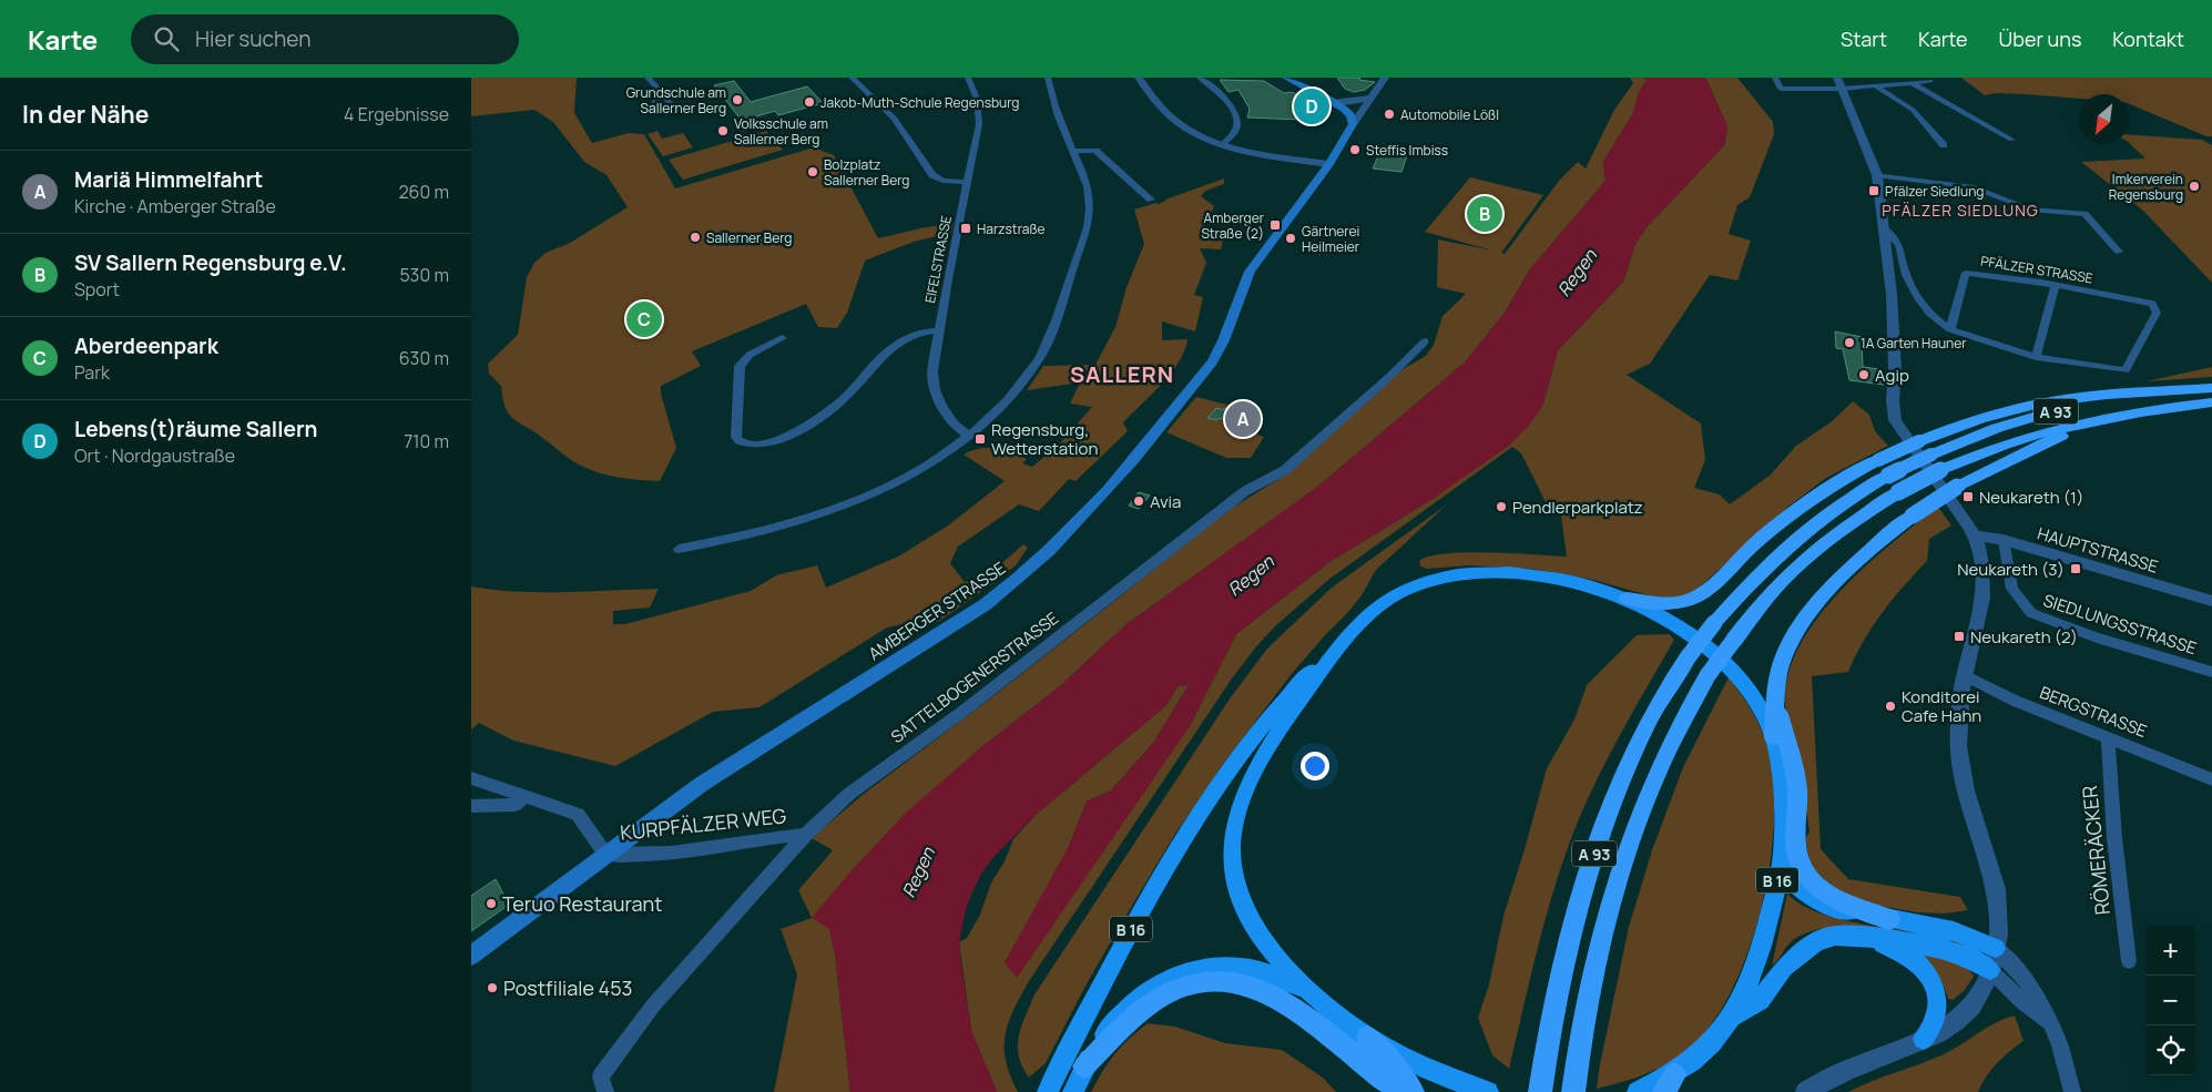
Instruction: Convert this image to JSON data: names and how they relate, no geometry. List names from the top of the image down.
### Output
{
  "streets": {
    "highway": ["A 93", "B 16"],
    "main road": ["AMBERGER STRASSE"],
    "street": [
      "EIFELSTRASSE",
      "PFÄLZER STRASSE",
      "HAUPTSTRASSE",
      "SIEDLUNGSSTRASSE",
      "SATTELBOGENERSTRASSE",
      "BERGSTRASSE",
      "KURPFÄLZER WEG",
      "RÖMERÄCKER"
    ]
  },
  "crossings": [
    ["HAUPTSTRASSE", "SIEDLUNGSSTRASSE"],
    ["AMBERGER STRASSE", "KURPFÄLZER WEG"],
    ["SATTELBOGENERSTRASSE", "KURPFÄLZER WEG"],
    ["BERGSTRASSE", "RÖMERÄCKER"]
  ],
  "districts": ["PFÄLZER SIEDLUNG", "SALLERN"],
  "water": ["Regen"],
  "places": {
    "other": [
      "Grundschule am Sallerner Berg",
      "Jakob-Muth-Schule Regensburg",
      "Automobile Lößl",
      "Volksschule am Sallerner Berg",
      "Steffis Imbiss",
      "Bolzplatz Sallerner Berg",
      "Imkerverein Regensburg",
      "Sallerner Berg",
      "Gärtnerei Heilmeier",
      "1A Garten Hauner",
      "Agip",
      "Avia",
      "Pendlerparkplatz",
      "Konditorei Cafe Hahn",
      "Teruo Restaurant",
      "Postfiliale 453"
    ],
    "transit": [
      "Pfälzer Siedlung",
      "Amberger Straße (2)",
      "Harzstraße",
      "Regensburg, Wetterstation",
      "Neukareth (1)",
      "Neukareth (3)",
      "Neukareth (2)"
    ]
  },
  "north": "bottom left",
  "page": {
    "header": "Karte",
    "search": "Hier suchen",
    "nav": [
      "Start",
      "Karte",
      "Über uns",
      "Kontakt"
    ],
    "heading": ["In der Nähe", "4 Ergebnisse"],
    "pins": [
      "D",
      "B",
      "C",
      "A"
    ],
    "list": [
      {
        "mark": "A",
        "name": "Mariä Himmelfahrt",
        "note": "Kirche · Amberger Straße",
        "value": "260 m"
      },
      {
        "mark": "B",
        "name": "SV Sallern Regensburg e.V.",
        "note": "Sport",
        "value": "530 m"
      },
      {
        "mark": "C",
        "name": "Aberdeenpark",
        "note": "Park",
        "value": "630 m"
      },
      {
        "mark": "D",
        "name": "Lebens(t)räume Sallern",
        "note": "Ort · Nordgaustraße",
        "value": "710 m"
      }
    ],
    "map_buttons": ["+", "−"]
  }
}
